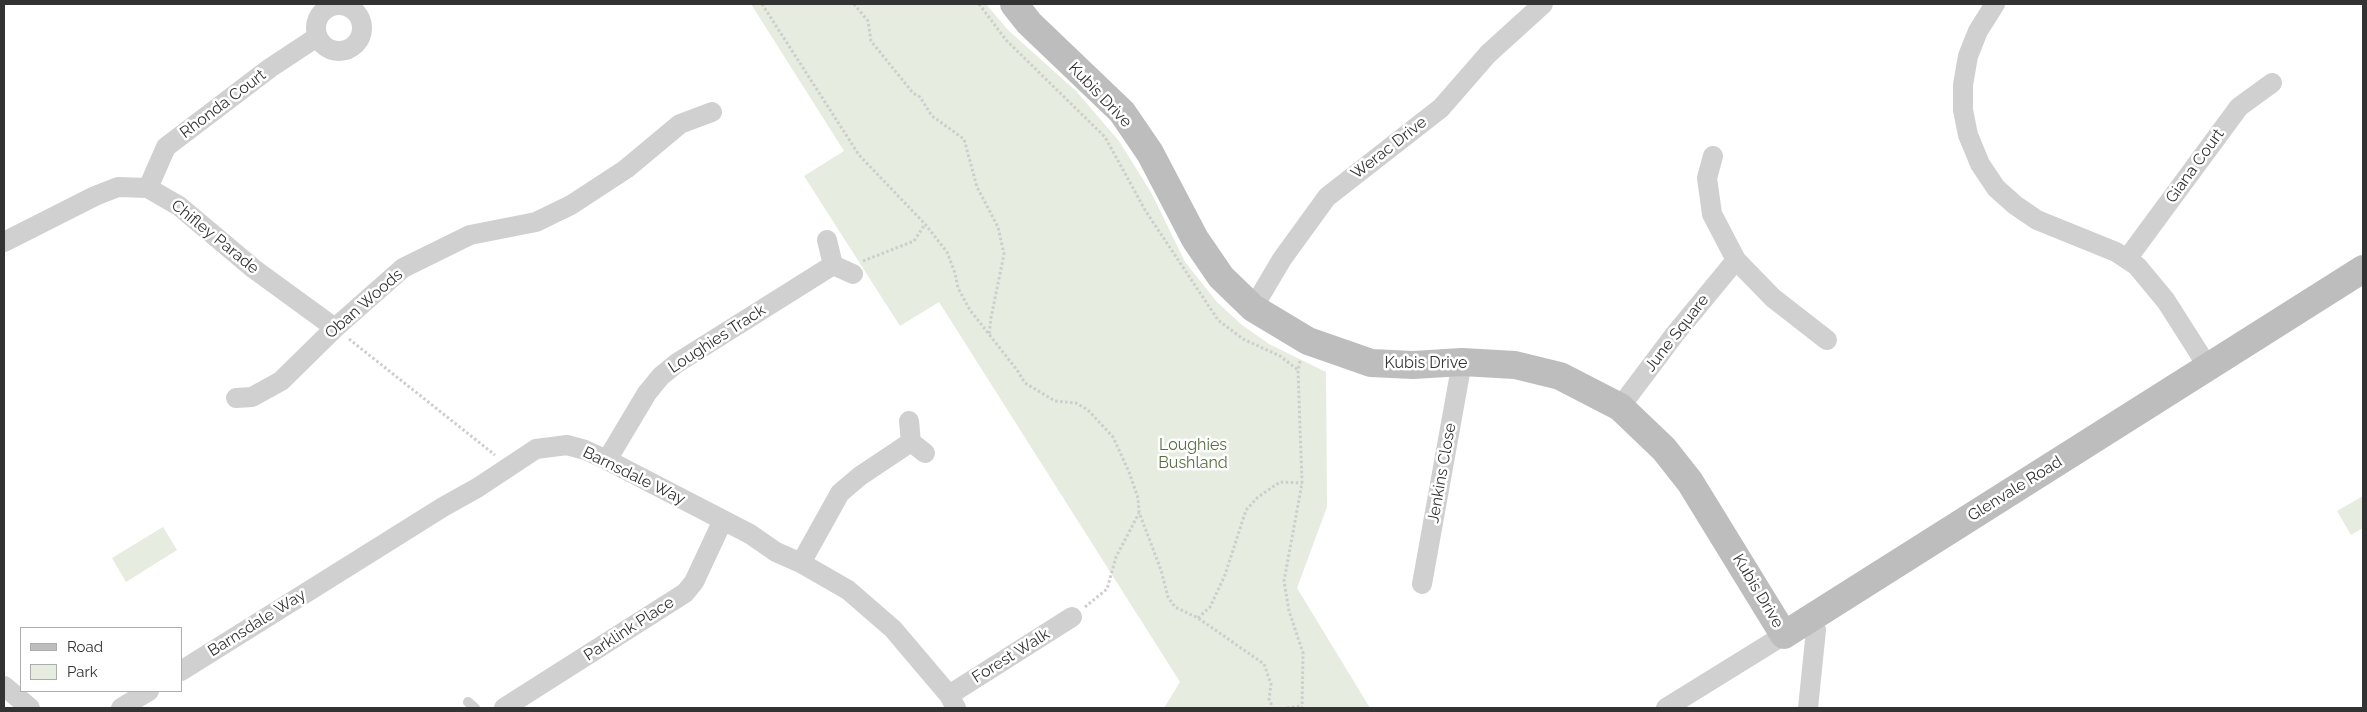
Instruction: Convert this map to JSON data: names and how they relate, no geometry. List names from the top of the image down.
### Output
{
  "streets": {
    "street": [
      "Kubis Drive",
      "Rhonda Court",
      "Werac Drive",
      "Giana Court",
      "Chifley Parade",
      "Oban Woods",
      "June Square",
      "Loughies Track",
      "Jenkins Close",
      "Barnsdale Way",
      "Glenvale Road",
      "Parklink Place",
      "Forest Walk"
    ]
  },
  "crossings": [
    ["Kubis Drive", "Werac Drive"],
    ["Kubis Drive", "June Square"],
    ["Kubis Drive", "Jenkins Close"],
    ["Kubis Drive", "Glenvale Road"],
    ["Rhonda Court", "Chifley Parade"],
    ["Chifley Parade", "Oban Woods"],
    ["Loughies Track", "Barnsdale Way"],
    ["Barnsdale Way", "Parklink Place"],
    ["Barnsdale Way", "Forest Walk"]
  ],
  "parks": ["Loughies Bushland"],
  "legend": ["Road", "Park"]
}
